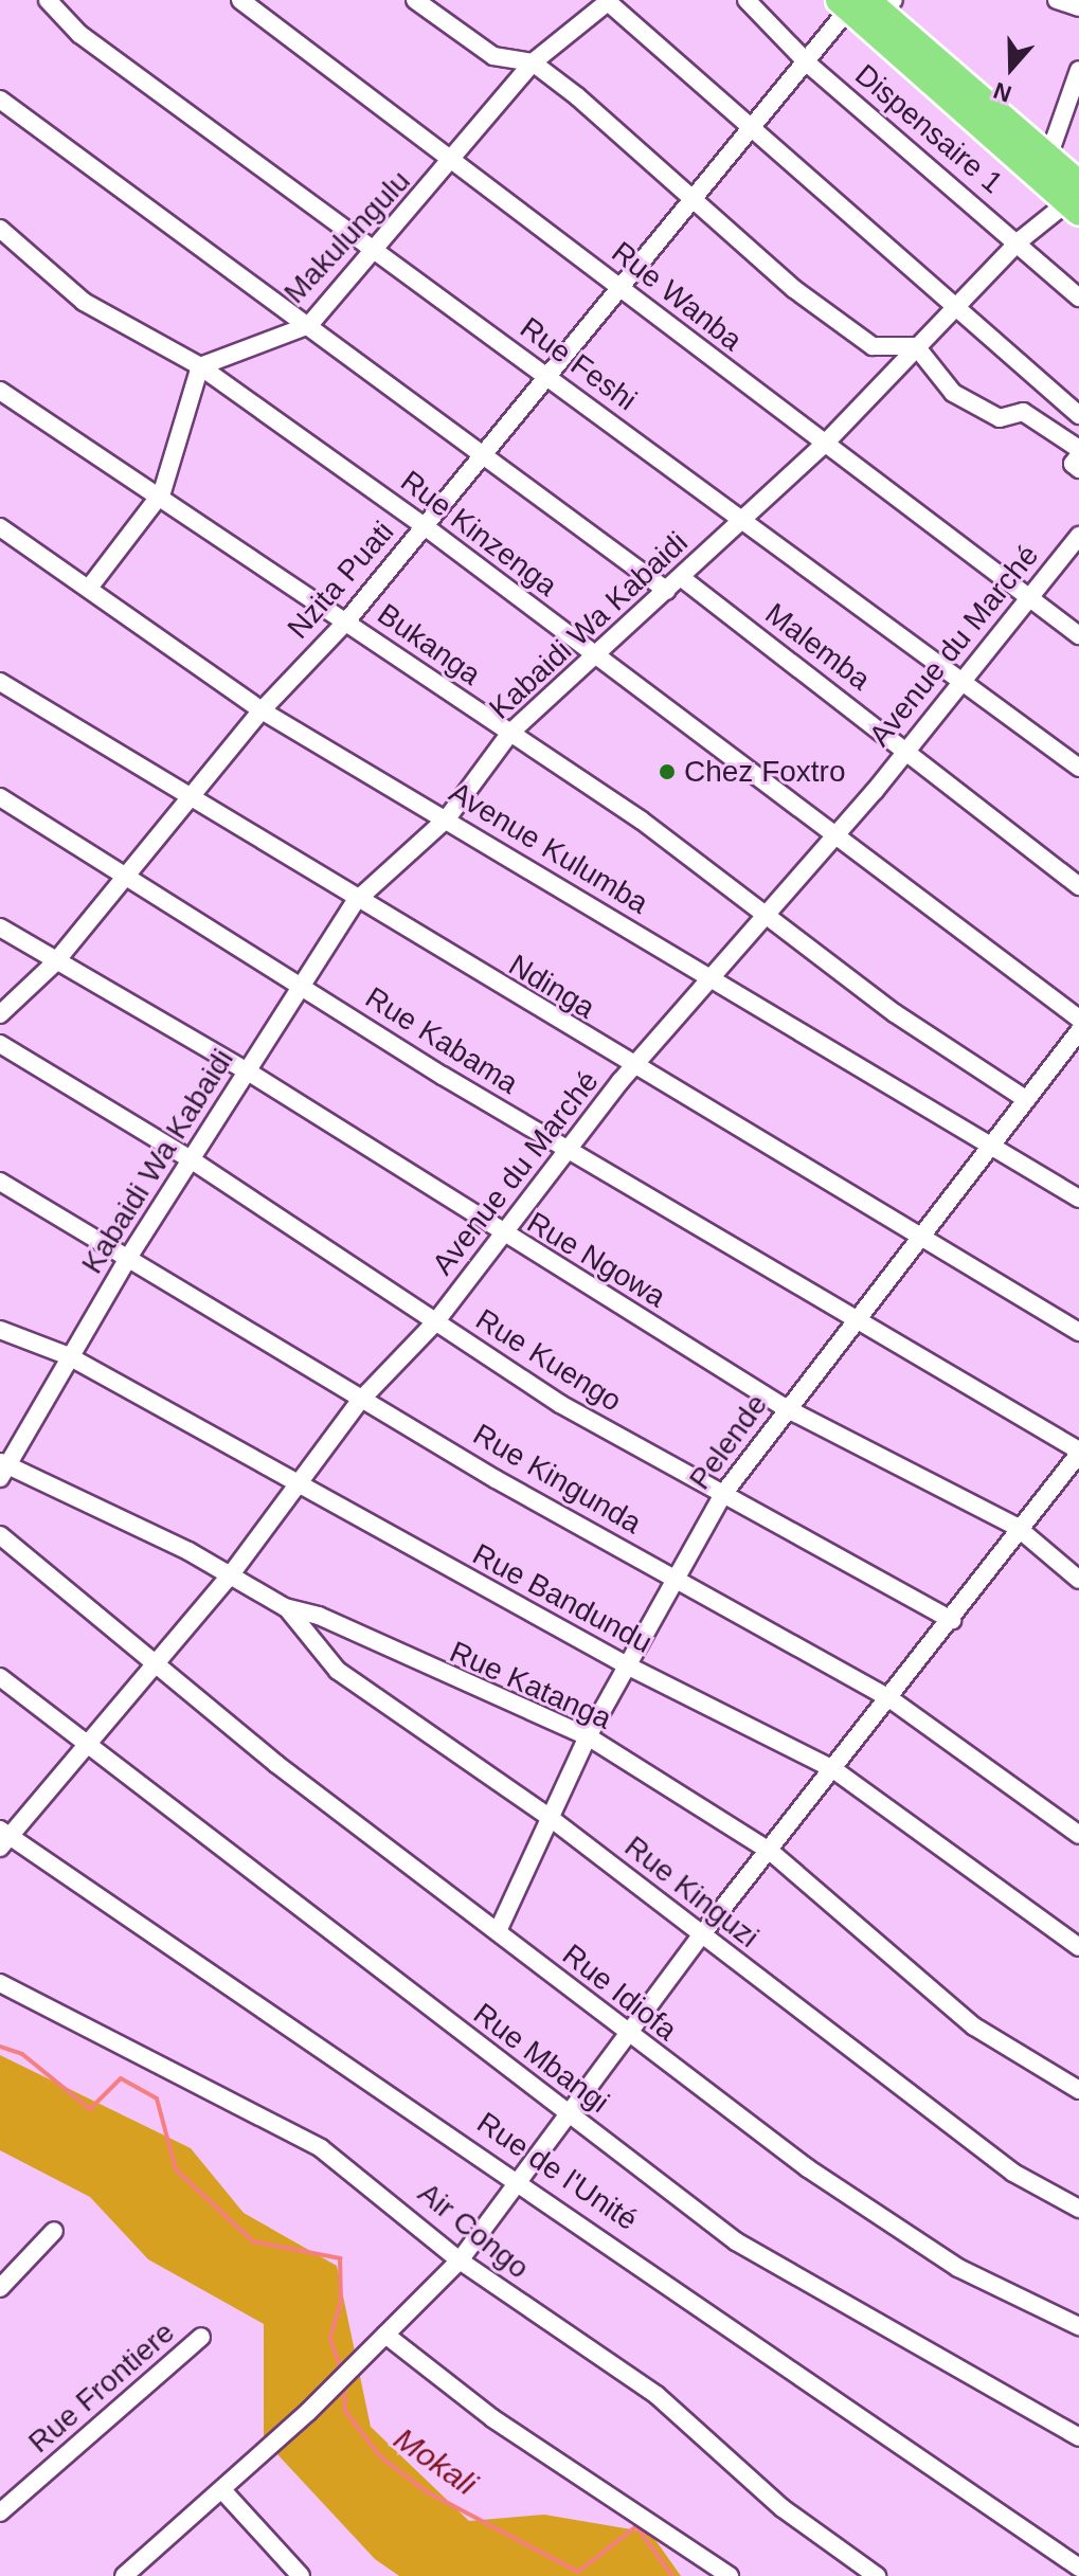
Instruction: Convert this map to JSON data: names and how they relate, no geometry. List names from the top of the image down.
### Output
{
  "streets": {
    "street": [
      "Dispensaire 1",
      "Makulungulu",
      "Rue Wanba",
      "Rue Feshi",
      "Rue Kinzenga",
      "Nzita Puati",
      "Kabaidi Wa Kabaidi",
      "Bukanga",
      "Avenue du Marché",
      "Malemba",
      "Avenue Kulumba",
      "Ndinga",
      "Rue Kabama",
      "Rue Ngowa",
      "Rue Kuengo",
      "Pelende",
      "Rue Kingunda",
      "Rue Bandundu",
      "Rue Katanga",
      "Rue Kinguzi",
      "Rue Idiofa",
      "Rue Mbangi",
      "Rue de l'Unité",
      "Air Congo",
      "Rue Frontiere"
    ]
  },
  "crossings": [
    ["Dispensaire 1", "Nzita Puati"],
    ["Dispensaire 1", "Kabaidi Wa Kabaidi"],
    ["Makulungulu", "Rue Wanba"],
    ["Makulungulu", "Rue Feshi"],
    ["Makulungulu", "Rue Kinzenga"],
    ["Rue Wanba", "Nzita Puati"],
    ["Rue Wanba", "Kabaidi Wa Kabaidi"],
    ["Rue Wanba", "Avenue du Marché"],
    ["Rue Feshi", "Nzita Puati"],
    ["Rue Feshi", "Kabaidi Wa Kabaidi"],
    ["Rue Feshi", "Avenue du Marché"],
    ["Rue Kinzenga", "Nzita Puati"],
    ["Rue Kinzenga", "Kabaidi Wa Kabaidi"],
    ["Rue Kinzenga", "Avenue du Marché"],
    ["Nzita Puati", "Bukanga"],
    ["Nzita Puati", "Avenue Kulumba"],
    ["Nzita Puati", "Ndinga"],
    ["Nzita Puati", "Rue Kabama"],
    ["Nzita Puati", "Rue Ngowa"],
    ["Kabaidi Wa Kabaidi", "Bukanga"],
    ["Kabaidi Wa Kabaidi", "Malemba"],
    ["Kabaidi Wa Kabaidi", "Avenue Kulumba"],
    ["Kabaidi Wa Kabaidi", "Ndinga"],
    ["Kabaidi Wa Kabaidi", "Rue Kabama"],
    ["Kabaidi Wa Kabaidi", "Rue Ngowa"],
    ["Kabaidi Wa Kabaidi", "Rue Kuengo"],
    ["Kabaidi Wa Kabaidi", "Rue Kingunda"],
    ["Kabaidi Wa Kabaidi", "Rue Bandundu"],
    ["Kabaidi Wa Kabaidi", "Rue Katanga"],
    ["Bukanga", "Avenue du Marché"],
    ["Bukanga", "Pelende"],
    ["Avenue du Marché", "Malemba"],
    ["Avenue du Marché", "Avenue Kulumba"],
    ["Avenue du Marché", "Ndinga"],
    ["Avenue du Marché", "Rue Kabama"],
    ["Avenue du Marché", "Rue Ngowa"],
    ["Avenue du Marché", "Rue Kuengo"],
    ["Avenue du Marché", "Rue Kingunda"],
    ["Avenue du Marché", "Rue Bandundu"],
    ["Avenue du Marché", "Rue Katanga"],
    ["Avenue du Marché", "Rue Idiofa"],
    ["Avenue du Marché", "Rue Mbangi"],
    ["Avenue du Marché", "Rue de l'Unité"],
    ["Avenue Kulumba", "Pelende"],
    ["Ndinga", "Pelende"],
    ["Rue Kabama", "Pelende"],
    ["Rue Ngowa", "Pelende"],
    ["Rue Kuengo", "Pelende"],
    ["Pelende", "Rue Kingunda"],
    ["Pelende", "Rue Bandundu"],
    ["Pelende", "Rue Katanga"],
    ["Pelende", "Rue Kinguzi"],
    ["Pelende", "Rue Idiofa"],
    ["Rue Katanga", "Rue Kinguzi"]
  ],
  "water": ["Mokali"],
  "places": ["Chez Foxtro"],
  "north": "bottom"
}
